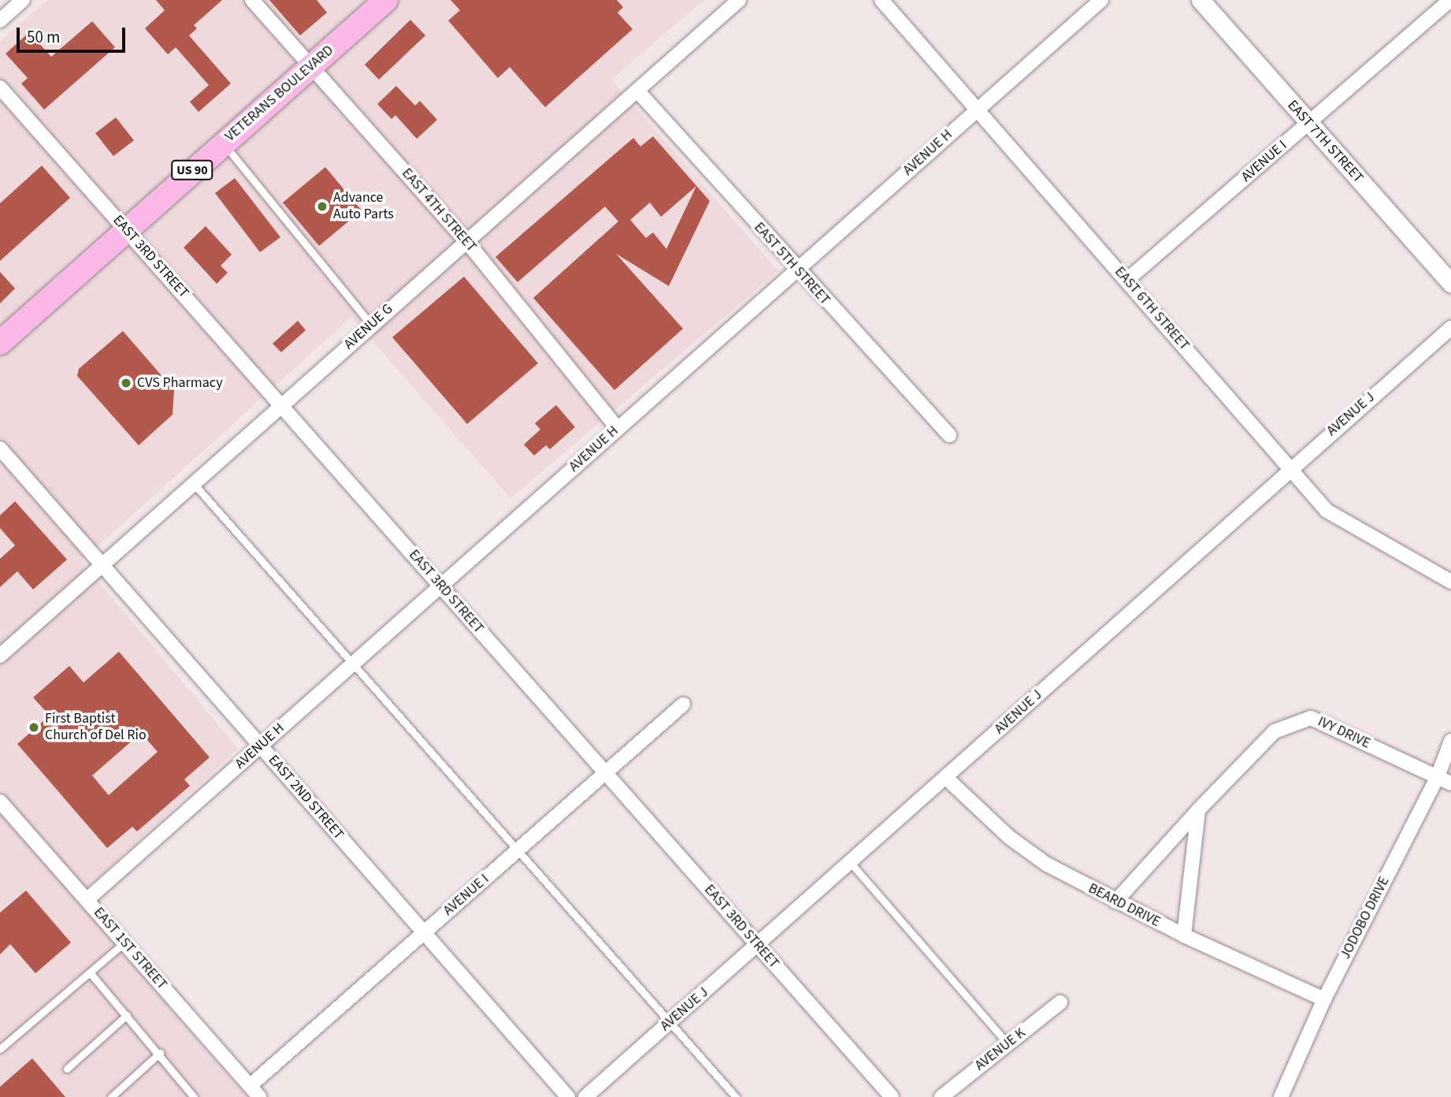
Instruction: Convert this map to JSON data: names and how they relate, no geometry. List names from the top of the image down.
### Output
{
  "streets": {
    "main road": ["VETERANS BOULEVARD", "US 90"],
    "street": [
      "EAST 7TH STREET",
      "AVENUE H",
      "AVENUE I",
      "EAST 4TH STREET",
      "EAST 3RD STREET",
      "EAST 5TH STREET",
      "EAST 6TH STREET",
      "AVENUE G",
      "AVENUE J",
      "IVY DRIVE",
      "EAST 2ND STREET",
      "BEARD DRIVE",
      "JODOBO DRIVE",
      "EAST 1ST STREET",
      "AVENUE K"
    ]
  },
  "crossings": [
    ["VETERANS BOULEVARD", "EAST 4TH STREET"],
    ["VETERANS BOULEVARD", "EAST 3RD STREET"],
    ["EAST 7TH STREET", "AVENUE I"],
    ["AVENUE H", "EAST 4TH STREET"],
    ["AVENUE H", "EAST 3RD STREET"],
    ["AVENUE H", "EAST 5TH STREET"],
    ["AVENUE H", "EAST 6TH STREET"],
    ["AVENUE H", "EAST 2ND STREET"],
    ["AVENUE H", "EAST 1ST STREET"],
    ["AVENUE I", "EAST 3RD STREET"],
    ["AVENUE I", "EAST 6TH STREET"],
    ["AVENUE I", "EAST 2ND STREET"],
    ["AVENUE I", "EAST 1ST STREET"],
    ["EAST 4TH STREET", "AVENUE G"],
    ["EAST 3RD STREET", "AVENUE G"],
    ["EAST 3RD STREET", "AVENUE J"],
    ["EAST 5TH STREET", "AVENUE G"],
    ["EAST 6TH STREET", "AVENUE J"],
    ["AVENUE G", "EAST 2ND STREET"],
    ["AVENUE J", "BEARD DRIVE"],
    ["IVY DRIVE", "BEARD DRIVE"],
    ["IVY DRIVE", "JODOBO DRIVE"],
    ["BEARD DRIVE", "JODOBO DRIVE"]
  ],
  "places": ["Advance Auto Parts", "CVS Pharmacy", "First Baptist Church of Del Rio"],
  "scale_bar": "50 m"
}
